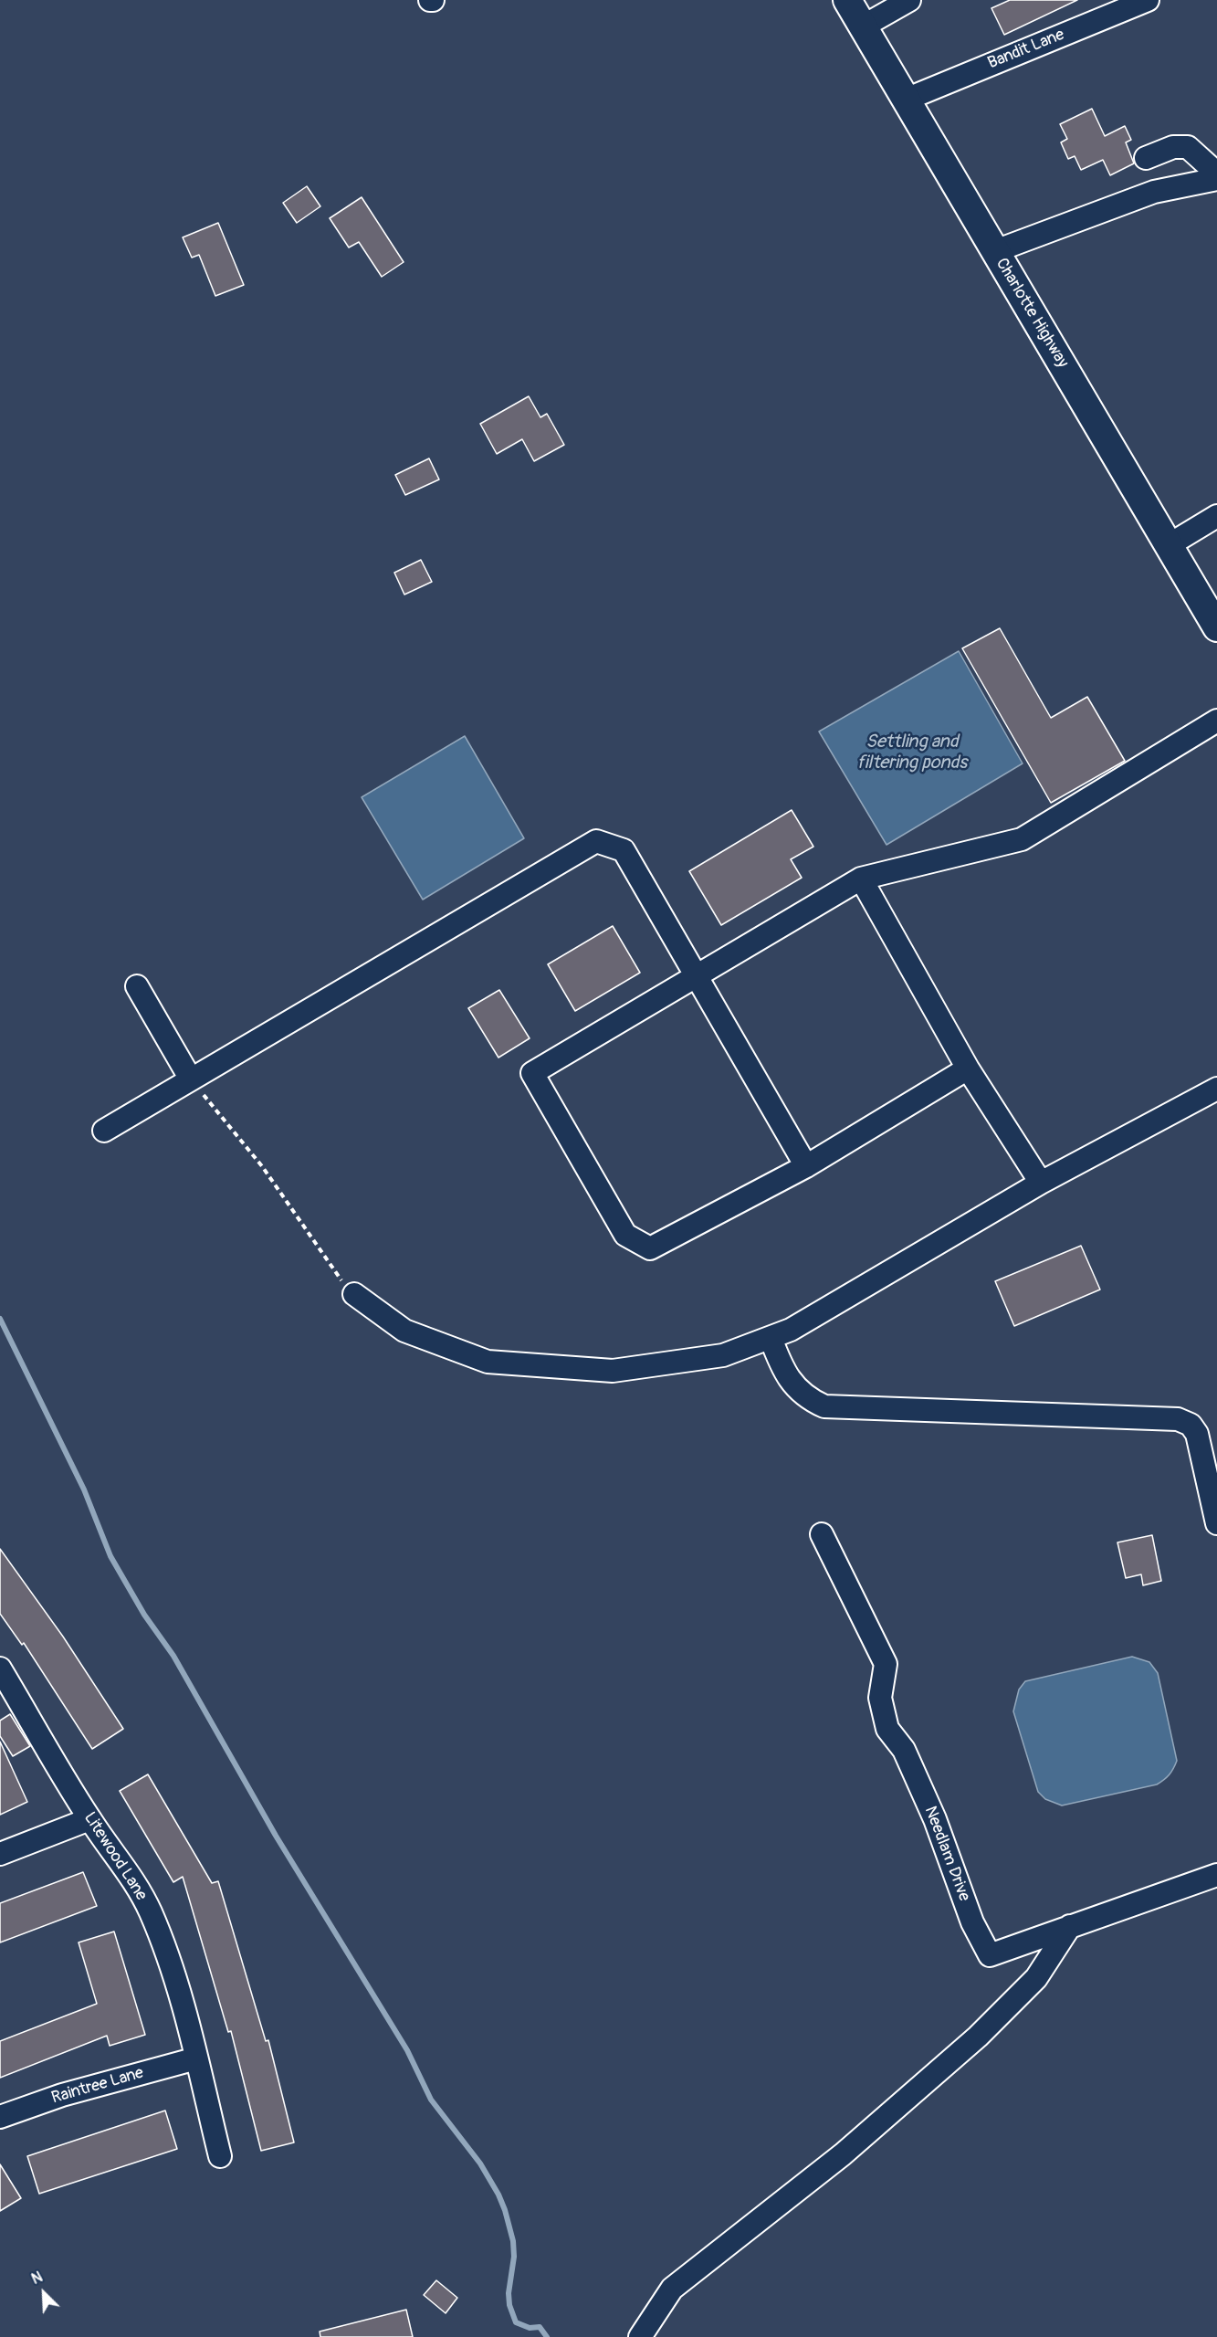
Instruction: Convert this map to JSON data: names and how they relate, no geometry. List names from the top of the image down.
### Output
{
  "streets": {
    "main road": ["Charlotte Highway"],
    "street": [
      "Bandit Lane",
      "Needlam Drive",
      "Litewood Lane",
      "Raintree Lane"
    ]
  },
  "crossings": [
    ["Bandit Lane", "Charlotte Highway"],
    ["Litewood Lane", "Raintree Lane"]
  ],
  "water": ["Settling and filtering ponds"],
  "north": "top left"
}
